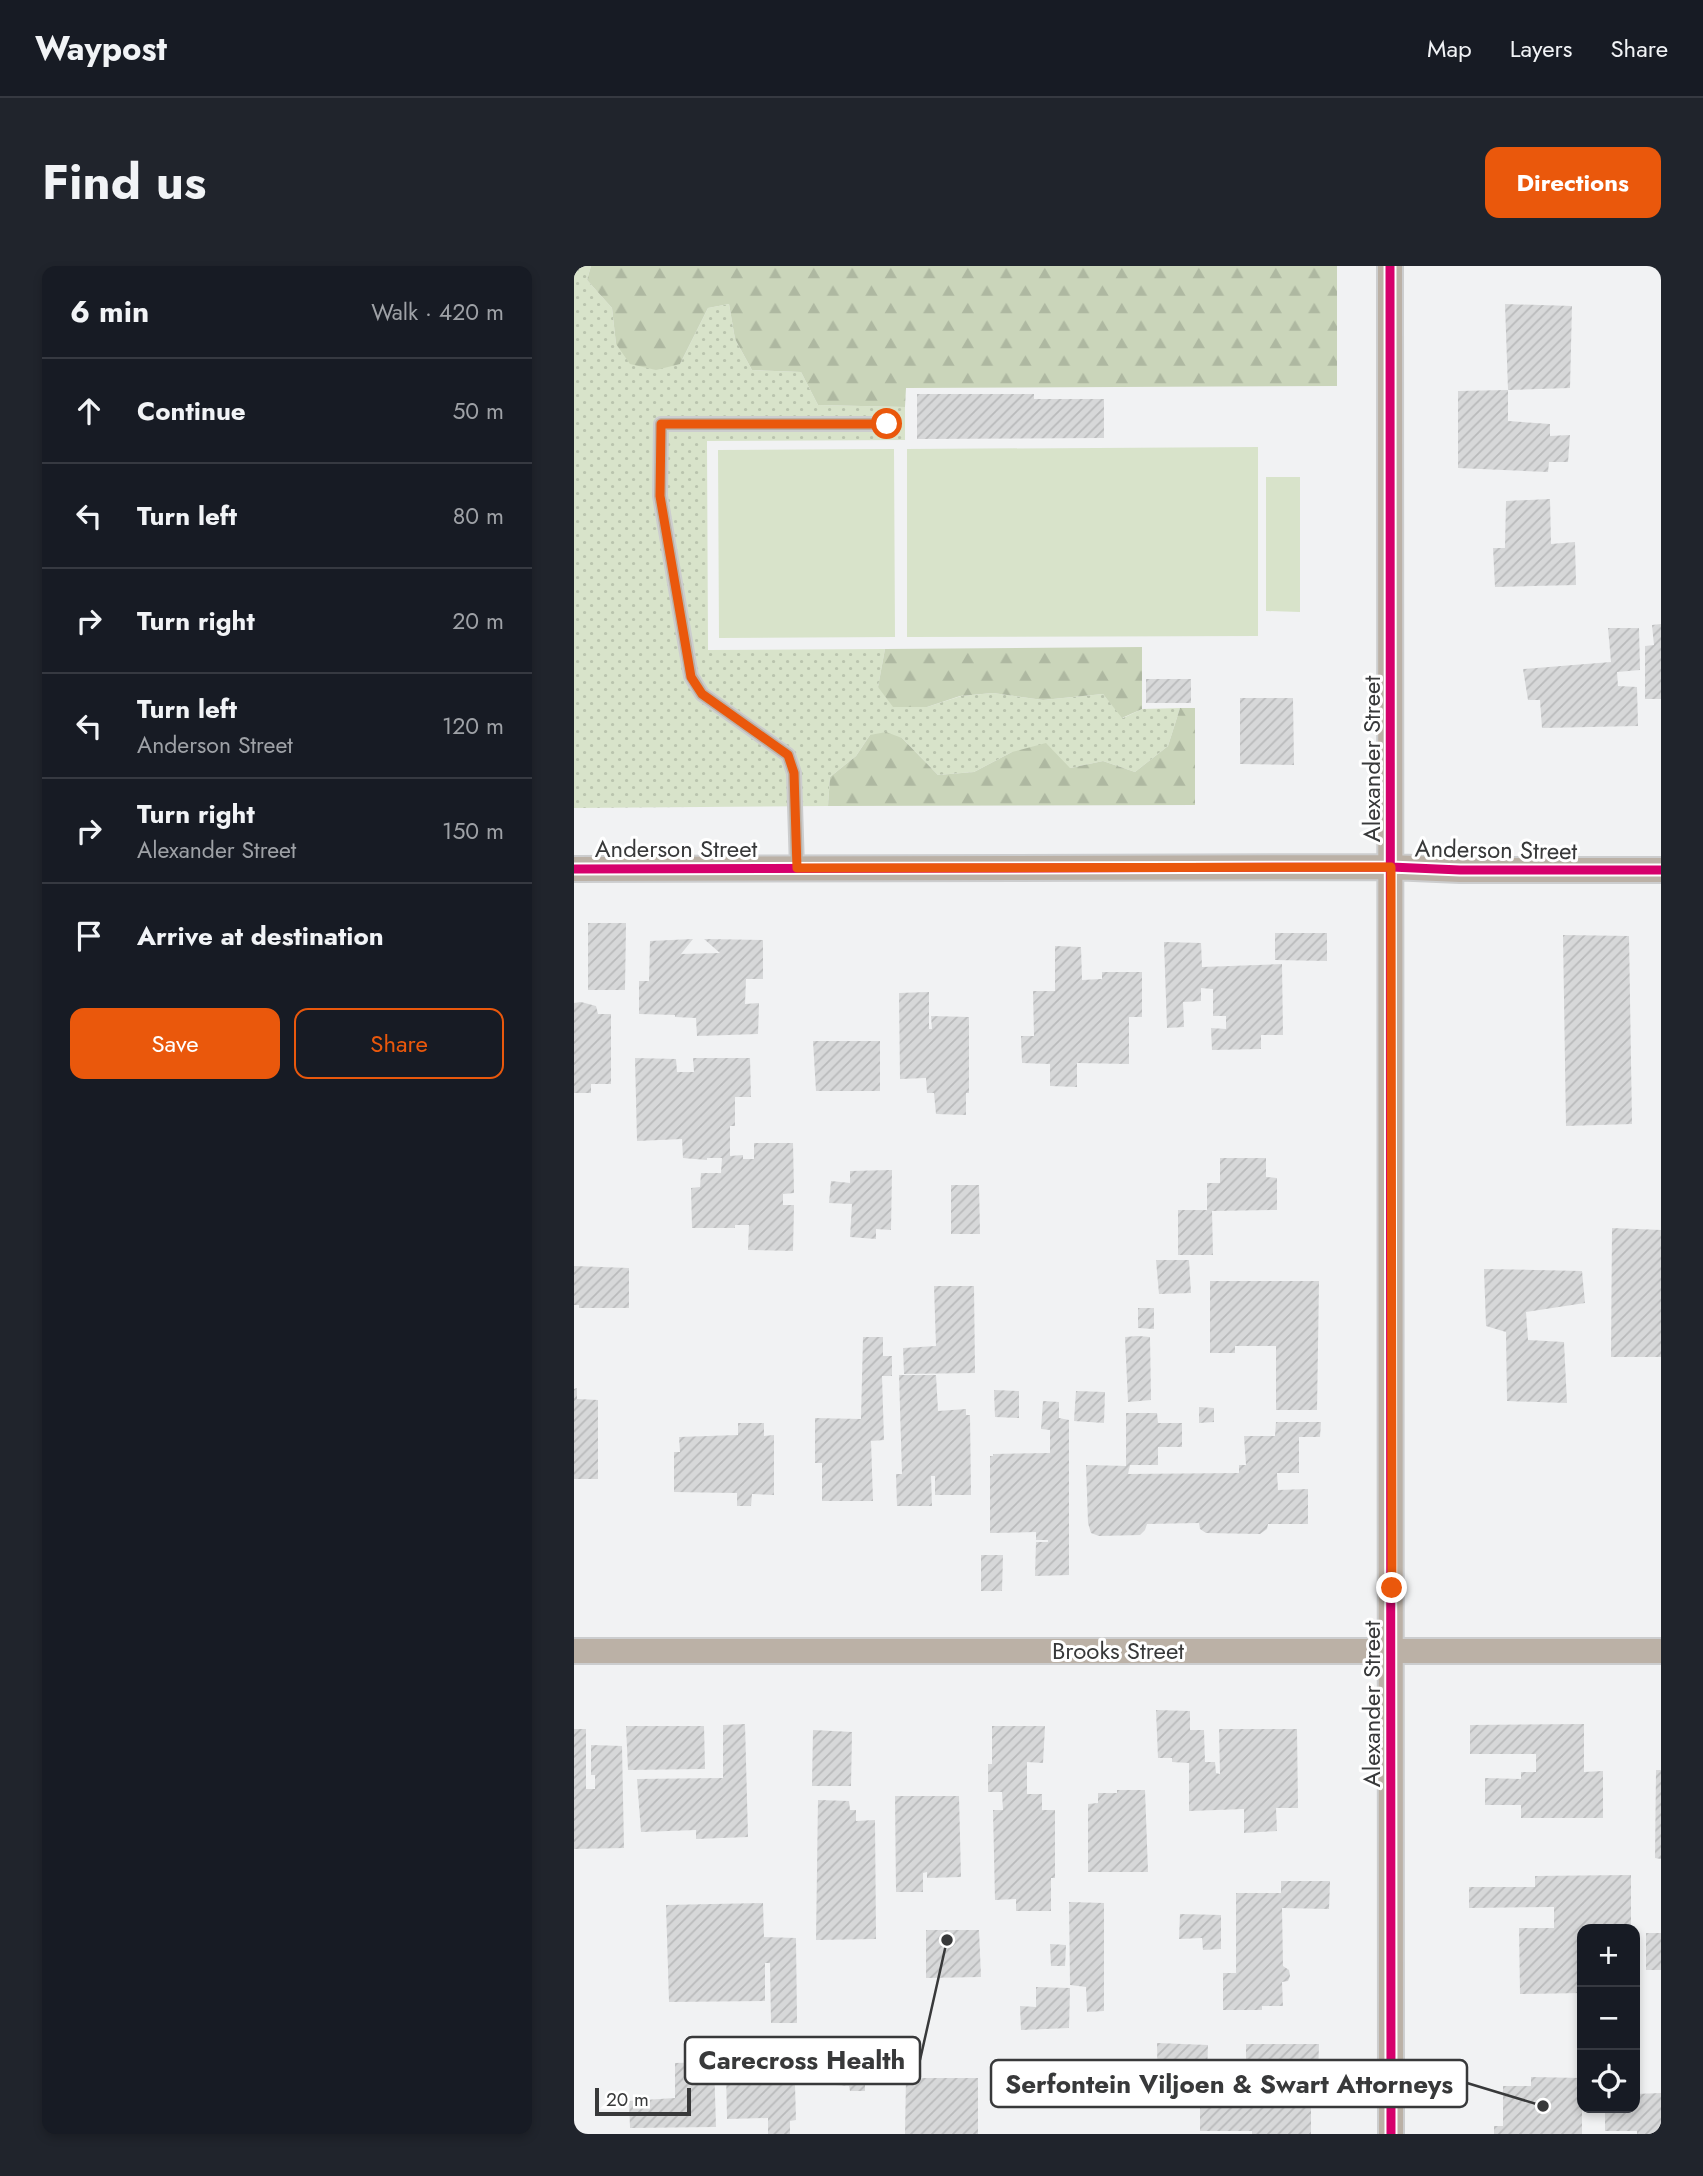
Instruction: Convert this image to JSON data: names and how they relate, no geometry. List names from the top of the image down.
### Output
{
  "streets": {
    "street": ["Alexander Street", "Anderson Street", "Brooks Street"]
  },
  "crossings": [
    ["Alexander Street", "Anderson Street"],
    ["Alexander Street", "Brooks Street"]
  ],
  "places": ["Carecross Health", "Serfontein Viljoen & Swart Attorneys"],
  "scale_bar": "20 m",
  "page": {
    "header": "Waypost",
    "nav": ["Map", "Layers", "Share"],
    "title": "Find us",
    "buttons": [
      "Directions",
      ["Save", "Share"]
    ],
    "heading": ["6 min", "Walk · 420 m"],
    "list": [
      ["Continue", "50 m"],
      ["Turn left", "80 m"],
      ["Turn right", "20 m"],
      ["Turn left", "Anderson Street", "120 m"],
      ["Turn right", "Alexander Street", "150 m"],
      "Arrive at destination"
    ],
    "map_buttons": ["+", "−"],
    "scale": "20 m"
  }
}
